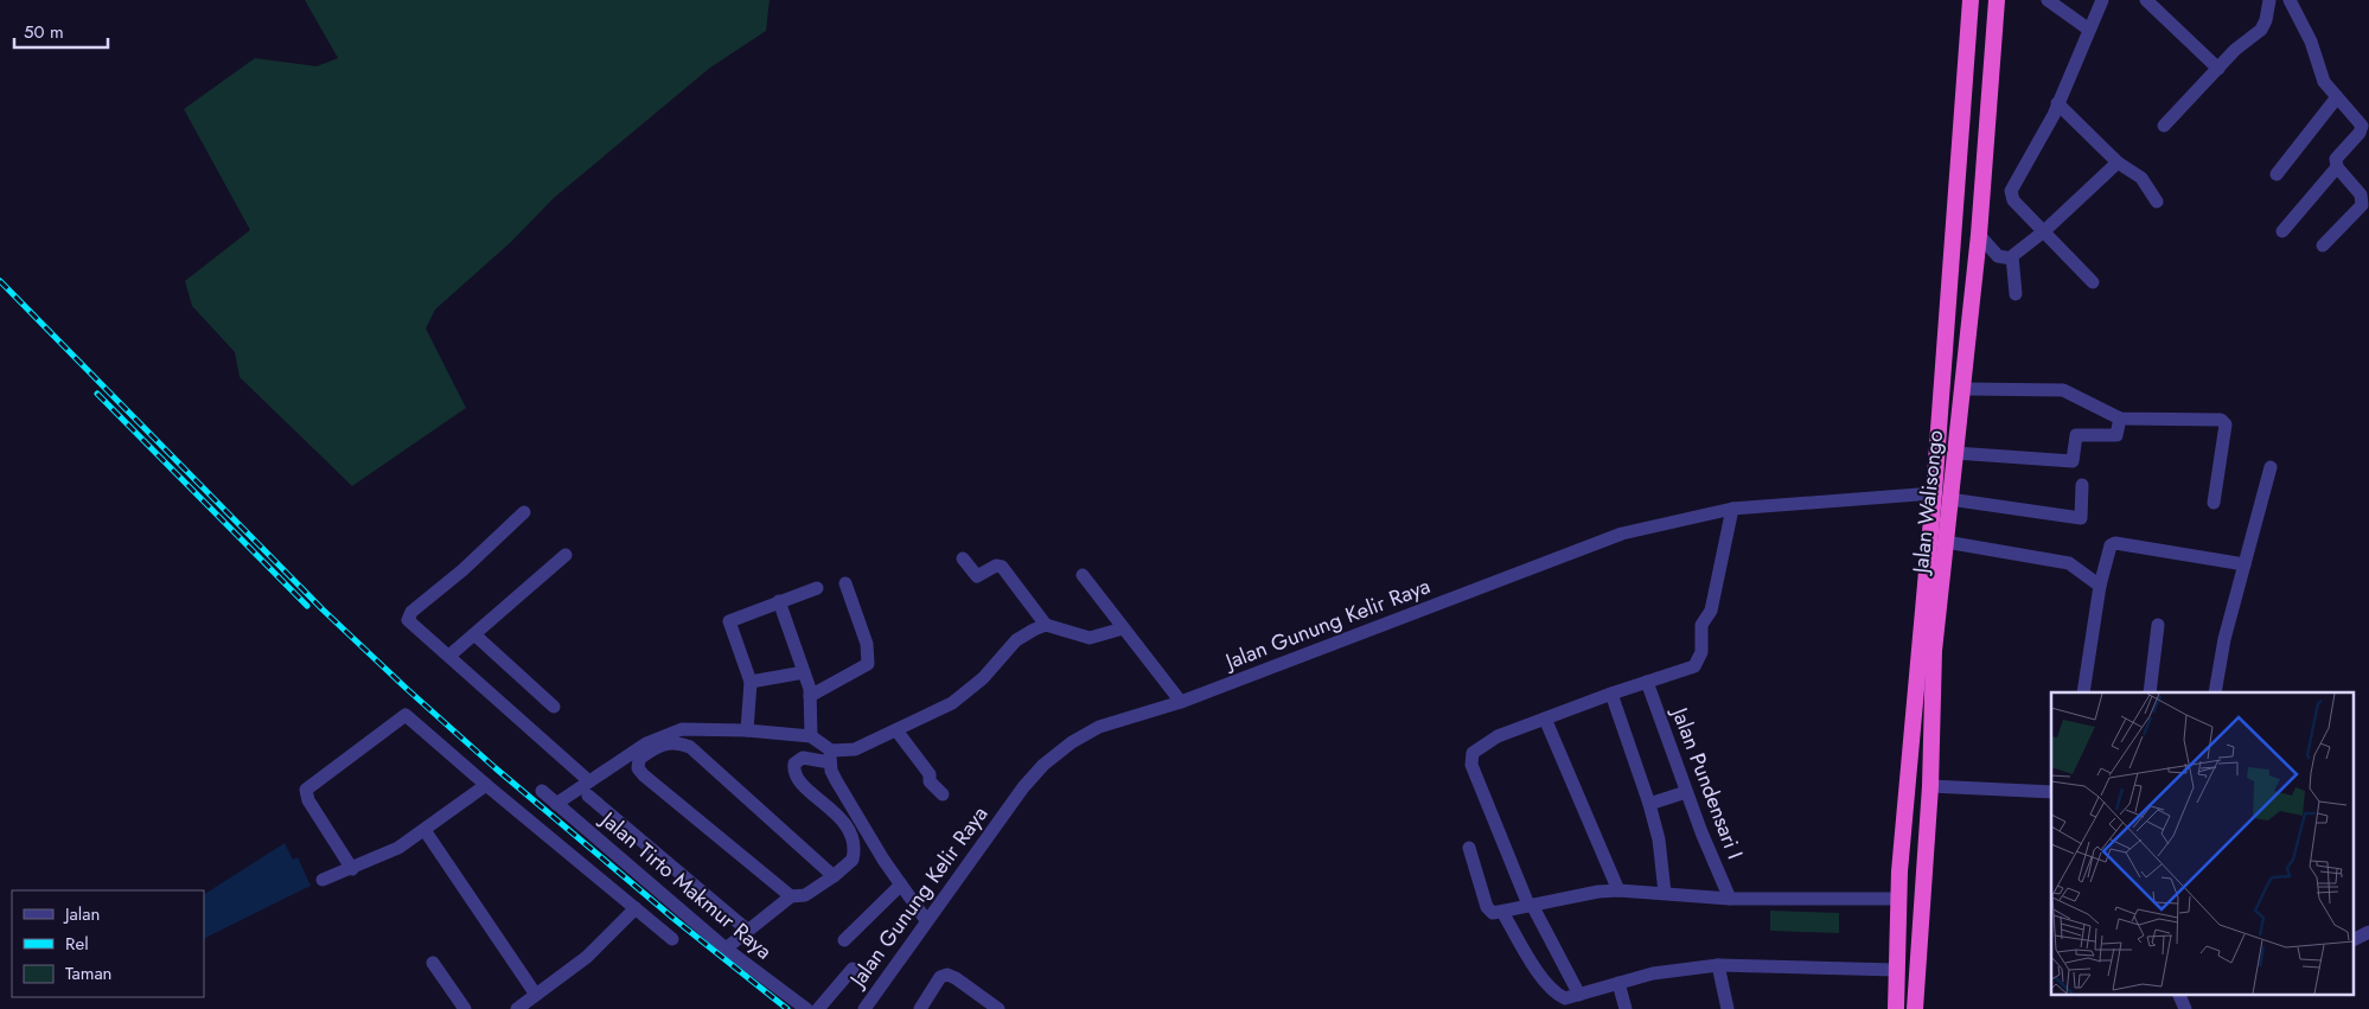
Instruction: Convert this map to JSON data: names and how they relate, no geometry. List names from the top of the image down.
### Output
{
  "streets": {
    "highway": ["Jalan Walisongo"],
    "street": ["Jalan Gunung Kelir Raya", "Jalan Pundensari I", "Jalan Tirto Makmur Raya"]
  },
  "crossings": [
    ["Jalan Walisongo", "Jalan Gunung Kelir Raya"]
  ],
  "legend": ["Jalan", "Rel", "Taman"],
  "scale_bar": "50 m"
}
